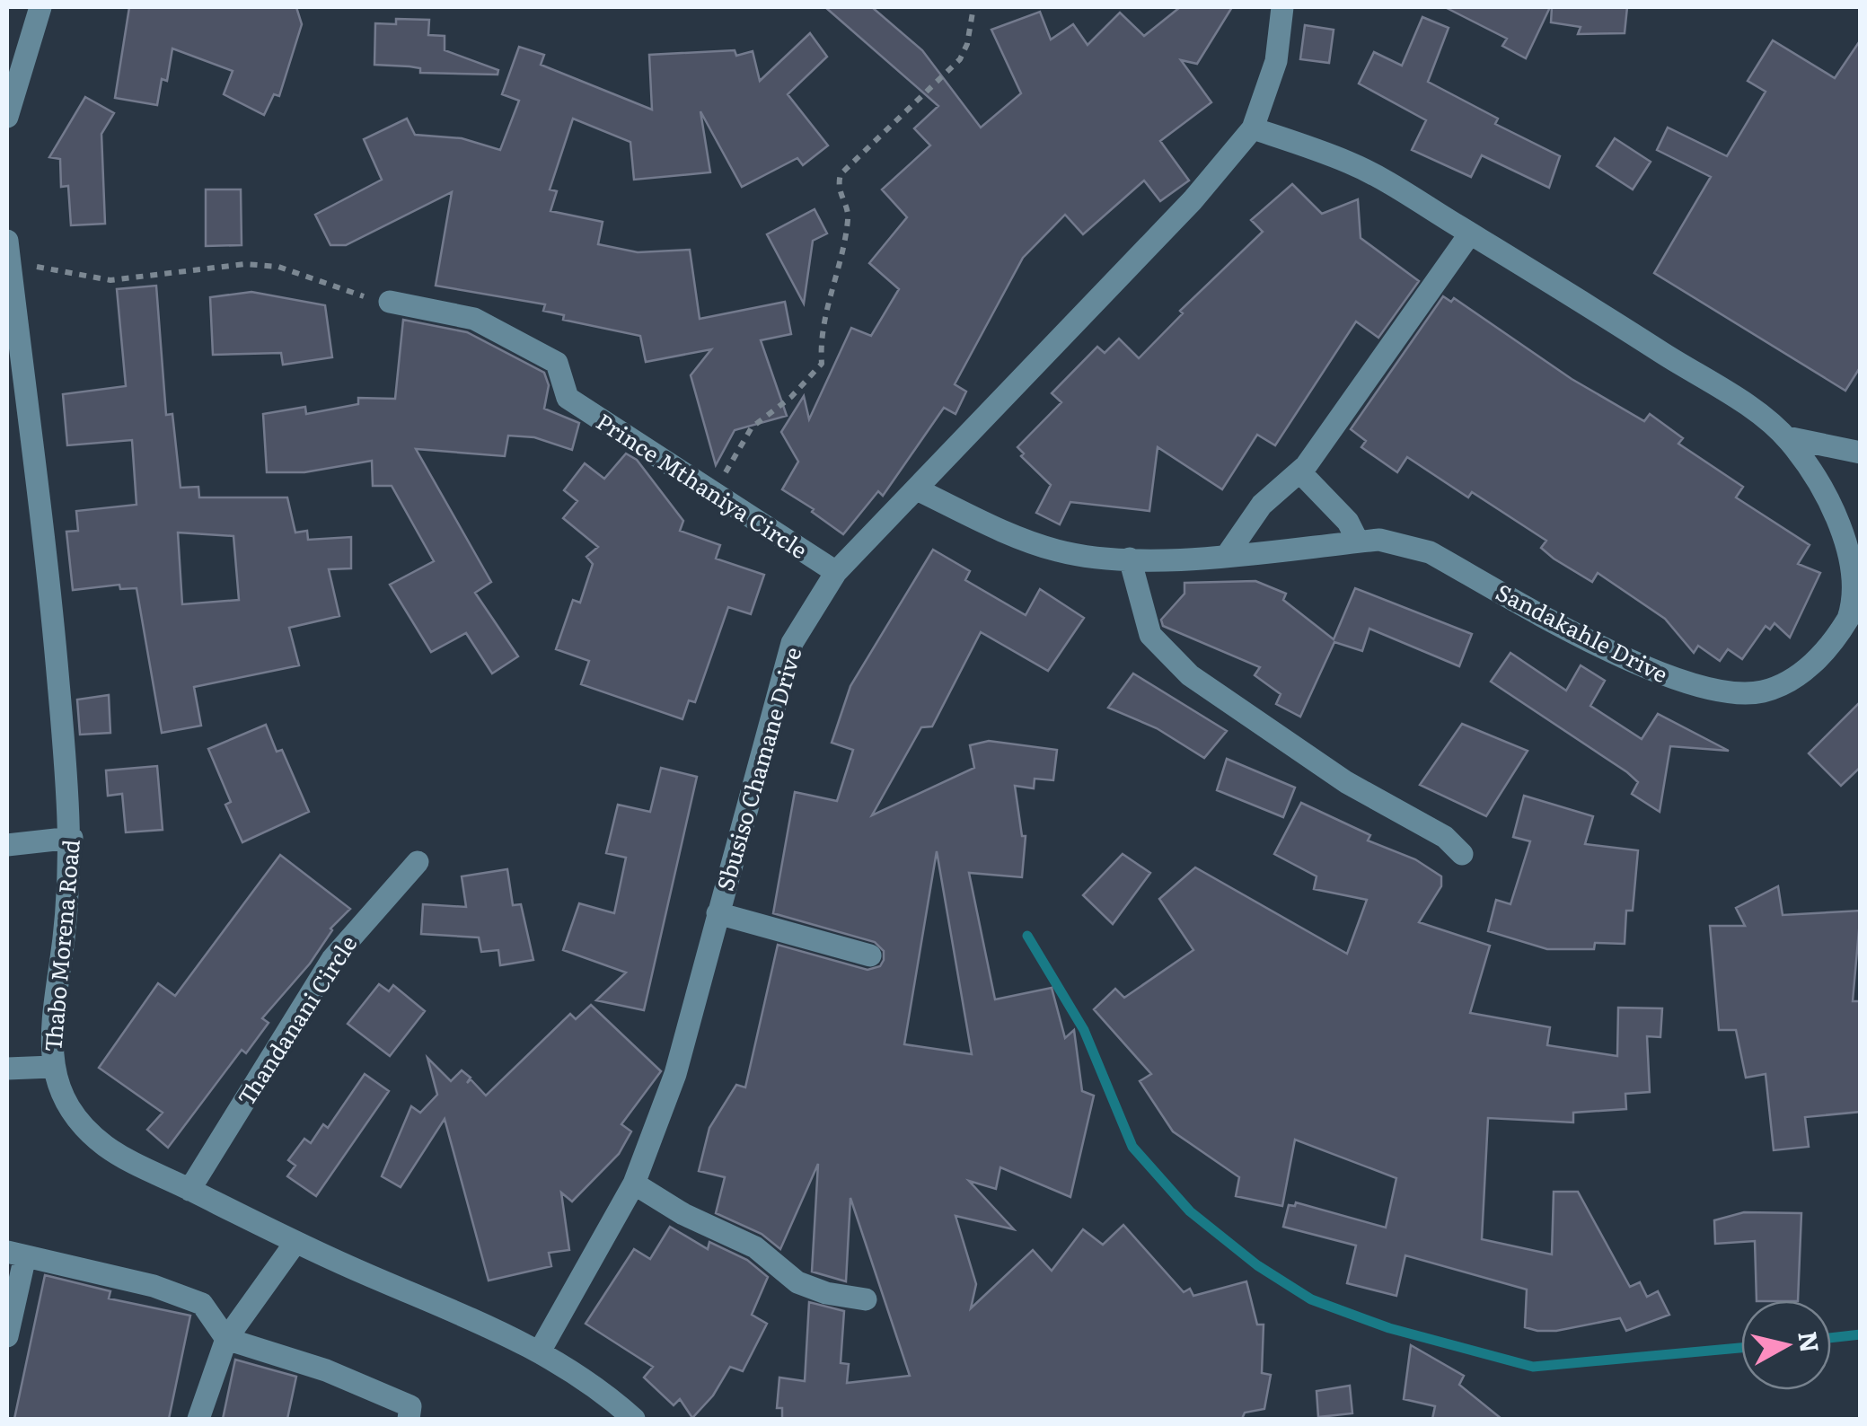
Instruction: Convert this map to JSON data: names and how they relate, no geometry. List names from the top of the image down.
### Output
{
  "streets": {
    "street": [
      "Prince Mthaniya Circle",
      "Sandakahle Drive",
      "Sbusiso Chamane Drive",
      "Thabo Morena Road",
      "Thandanani Circle"
    ]
  },
  "crossings": [
    ["Prince Mthaniya Circle", "Sbusiso Chamane Drive"],
    ["Sandakahle Drive", "Sbusiso Chamane Drive"],
    ["Sbusiso Chamane Drive", "Thabo Morena Road"],
    ["Thabo Morena Road", "Thandanani Circle"]
  ],
  "north": "right"
}
